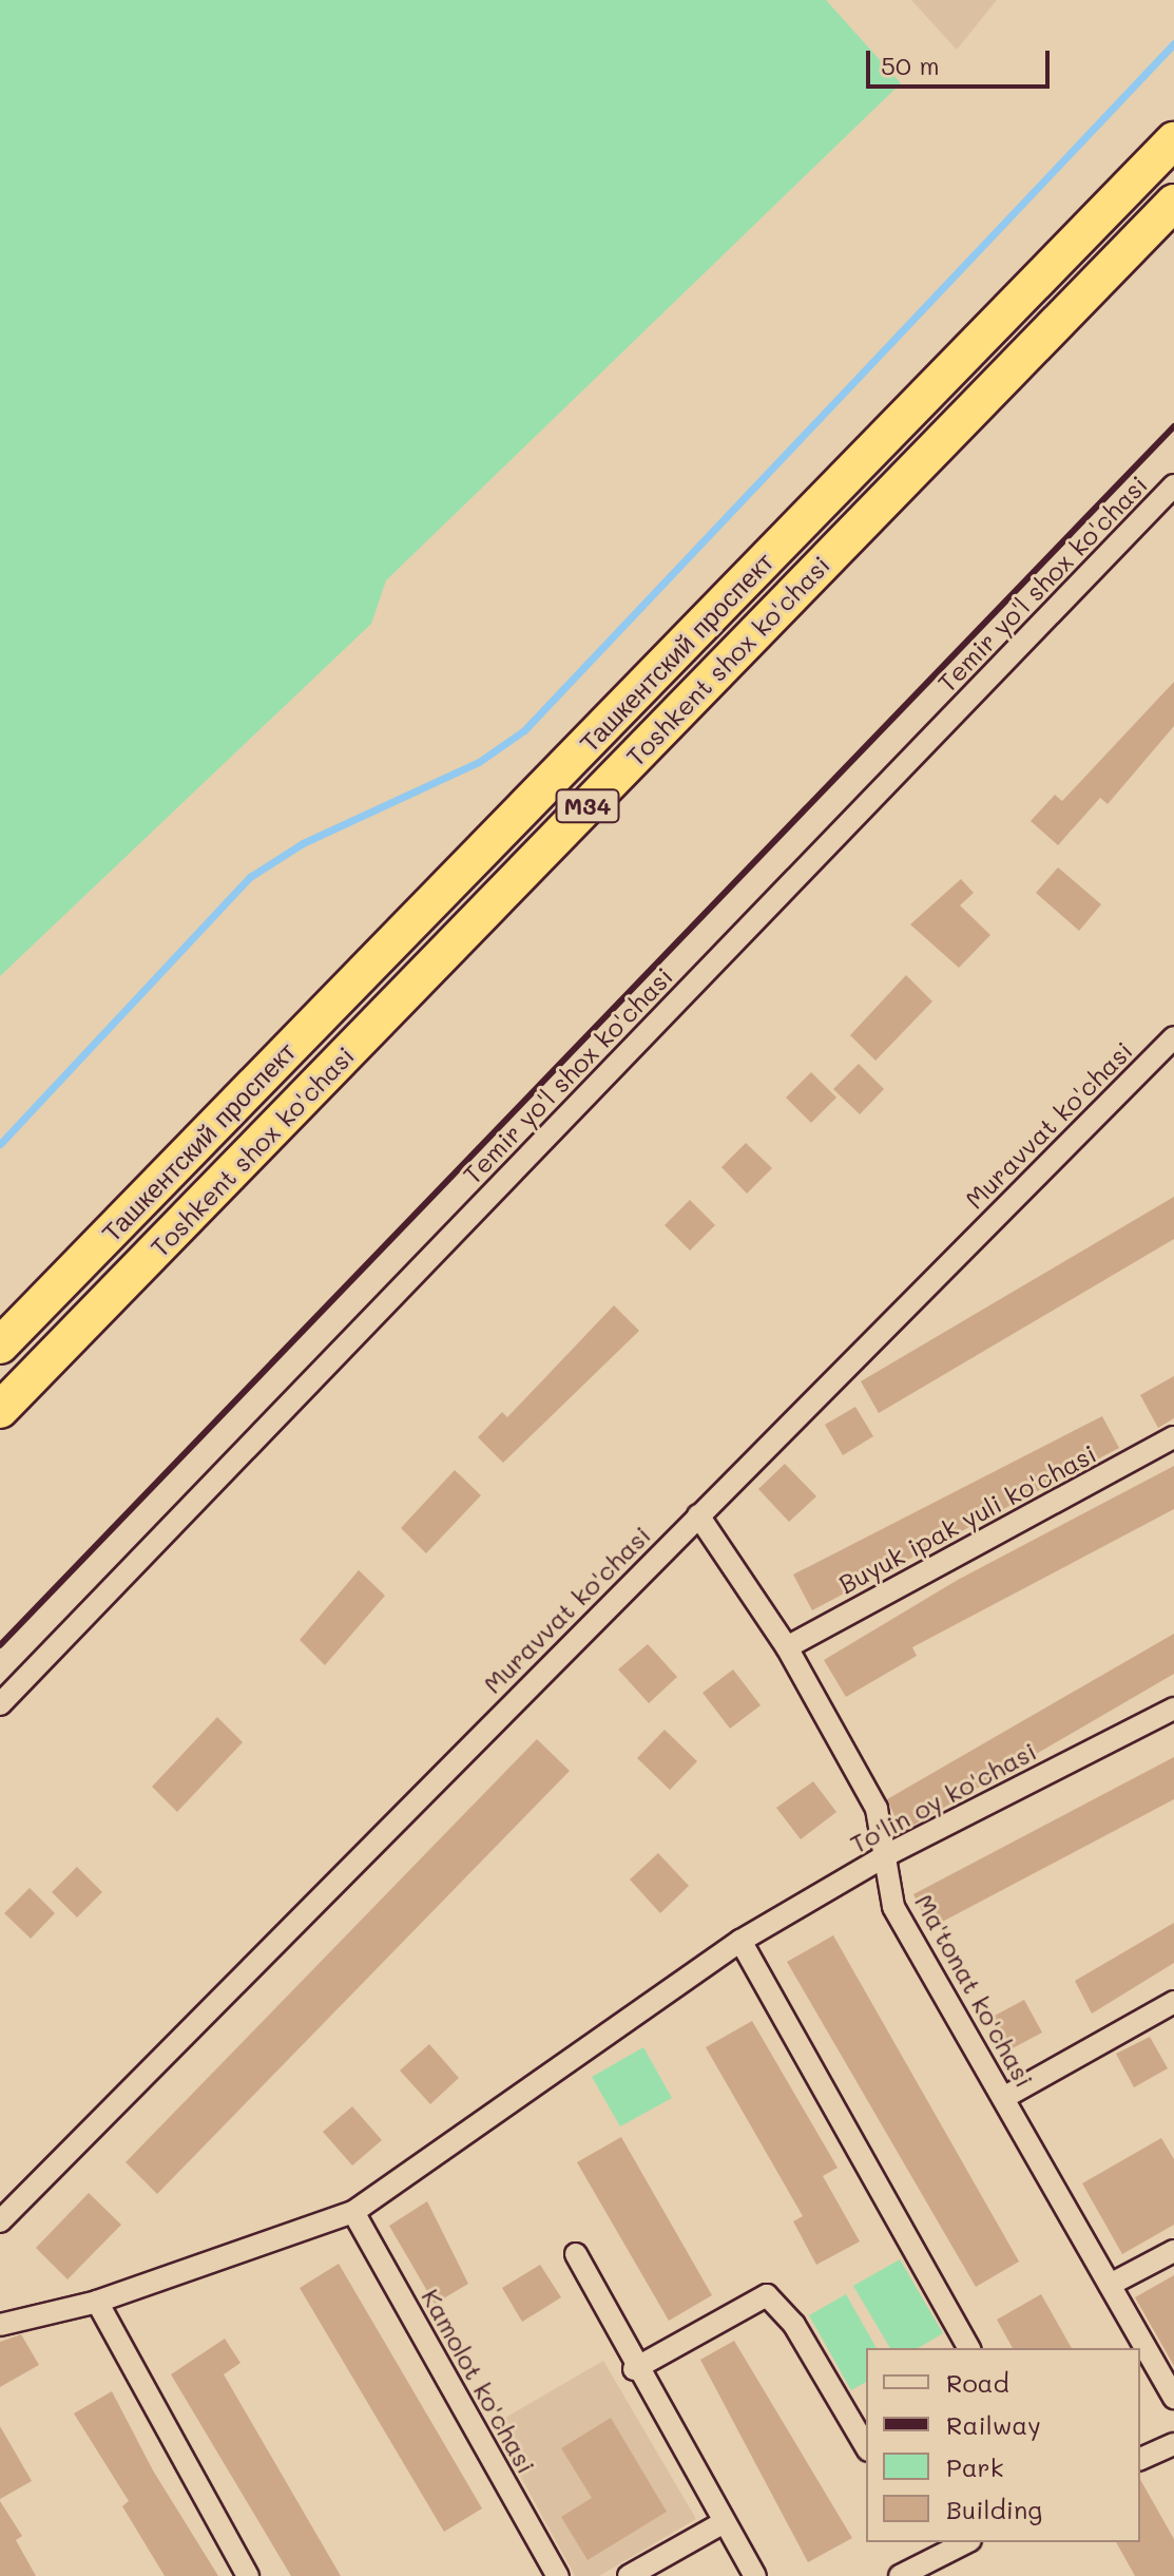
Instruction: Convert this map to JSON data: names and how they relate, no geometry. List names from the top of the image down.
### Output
{
  "streets": {
    "highway": ["Ташкентский проспект", "Toshkent shox ko'chasi", "M34"],
    "street": [
      "Temir yo'l shox ko'chasi",
      "Muravvat ko'chasi",
      "Buyuk ipak yuli ko'chasi",
      "To'lin oy ko'chasi",
      "Ma'tonat ko'chasi",
      "Kamolot ko'chasi"
    ]
  },
  "crossings": [
    ["Muravvat ko'chasi", "Ma'tonat ko'chasi"],
    ["Buyuk ipak yuli ko'chasi", "Ma'tonat ko'chasi"],
    ["To'lin oy ko'chasi", "Ma'tonat ko'chasi"],
    ["To'lin oy ko'chasi", "Kamolot ko'chasi"]
  ],
  "legend": [
    "Road",
    "Railway",
    "Park",
    "Building"
  ],
  "scale_bar": "50 m"
}
